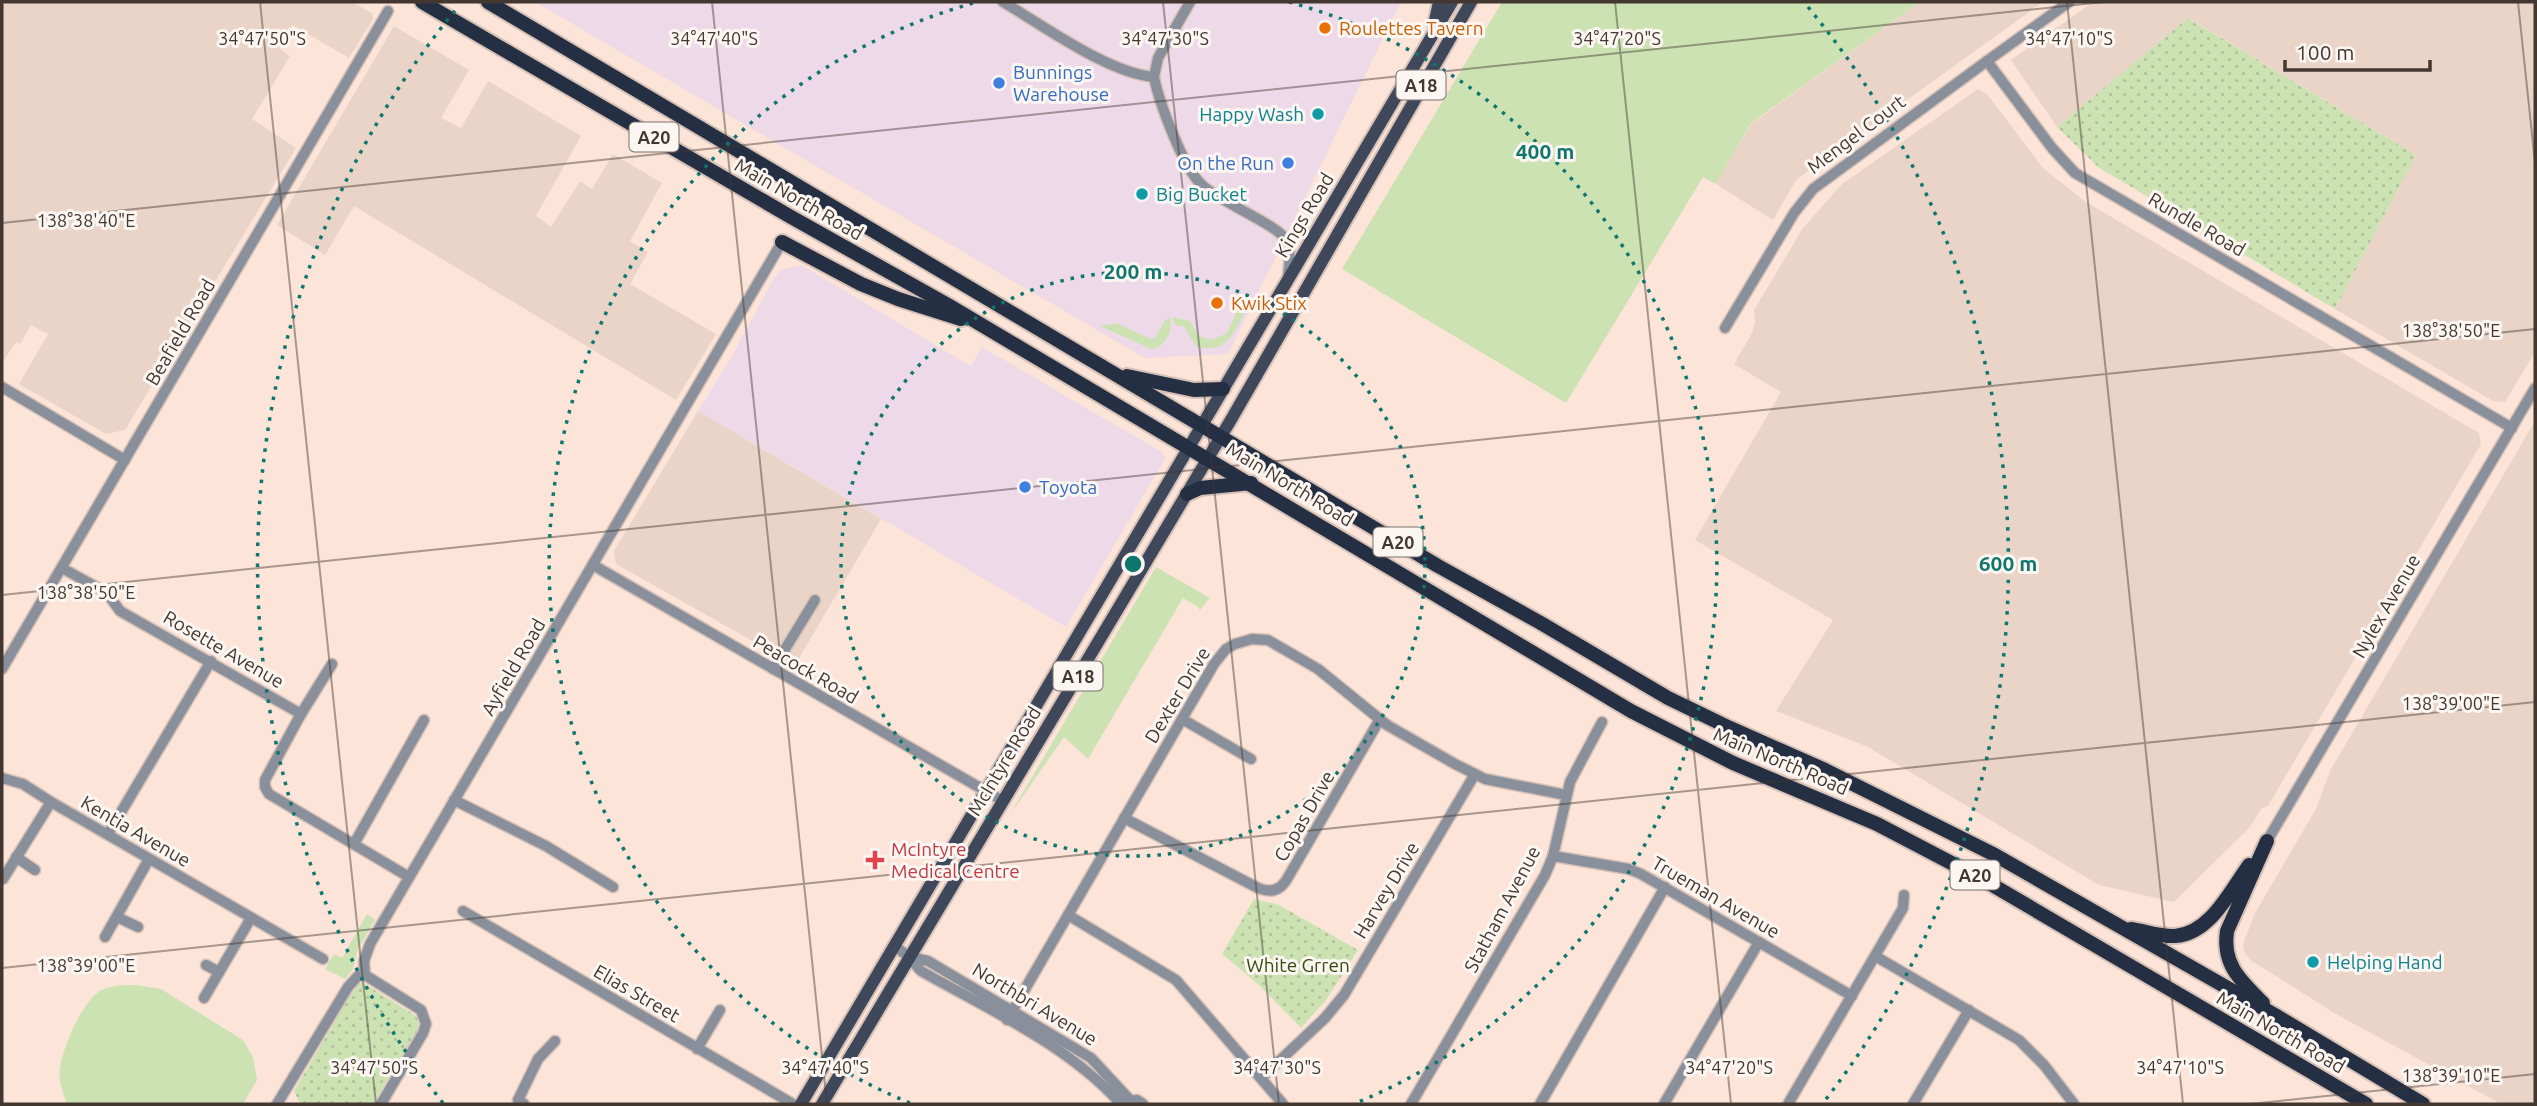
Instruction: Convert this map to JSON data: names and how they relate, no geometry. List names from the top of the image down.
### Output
{
  "streets": {
    "highway": ["A20", "Main North Road"],
    "main road": ["A18", "Kings Road", "McIntyre Road"],
    "street": [
      "Mengel Court",
      "Rundle Road",
      "Beafield Road",
      "Nylex Avenue",
      "Rosette Avenue",
      "Ayfield Road",
      "Peacock Road",
      "Dexter Drive",
      "Copas Drive",
      "Kentia Avenue",
      "Harvey Drive",
      "Trueman Avenue",
      "Statham Avenue",
      "Elias Street",
      "Northbri Avenue"
    ]
  },
  "crossings": [
    ["Mengel Court", "Rundle Road"],
    ["Main North Road", "Kings Road"],
    ["Main North Road", "McIntyre Road"],
    ["Kings Road", "McIntyre Road"],
    ["Rundle Road", "Nylex Avenue"],
    ["Beafield Road", "Rosette Avenue"],
    ["Ayfield Road", "Peacock Road"],
    ["Peacock Road", "McIntyre Road"],
    ["Dexter Drive", "Copas Drive"],
    ["Dexter Drive", "Harvey Drive"],
    ["Dexter Drive", "Statham Avenue"],
    ["Dexter Drive", "Northbri Avenue"],
    ["McIntyre Road", "Northbri Avenue"],
    ["Trueman Avenue", "Statham Avenue"]
  ],
  "parks": ["White Grren"],
  "places": {
    "other": [
      "Roulettes Tavern",
      "Bunnings Warehouse",
      "Happy Wash",
      "On the Run",
      "Big Bucket",
      "Kwik Stix",
      "Toyota",
      "Helping Hand"
    ],
    "health": ["McIntyre Medical Centre"]
  },
  "scale_bar": "100 m",
  "coordinates": [
    "34°47'50\"S",
    "34°47'40\"S",
    "34°47'30\"S",
    "34°47'20\"S",
    "34°47'10\"S",
    "138°38'40\"E",
    "138°38'50\"E",
    "138°39'00\"E",
    "138°39'10\"E"
  ],
  "rings": ["400 m", "200 m", "600 m"]
}
